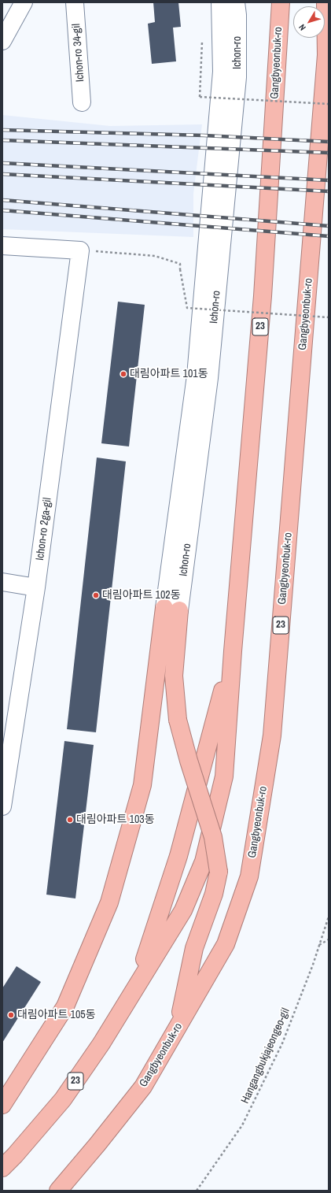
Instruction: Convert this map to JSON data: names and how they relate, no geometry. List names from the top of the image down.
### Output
{
  "streets": {
    "highway": ["Gangbyeonbuk-ro", "23"],
    "main road": ["Ichon-ro 34-gil", "Ichon-ro", "Ichon-ro 2ga-gil"],
    "path": ["Hangangbukjajeongeo-gil"]
  },
  "places": [
    "대림아파트 101동",
    "대림아파트 102동",
    "대림아파트 103동",
    "대림아파트 105동"
  ],
  "north": "bottom left"
}
